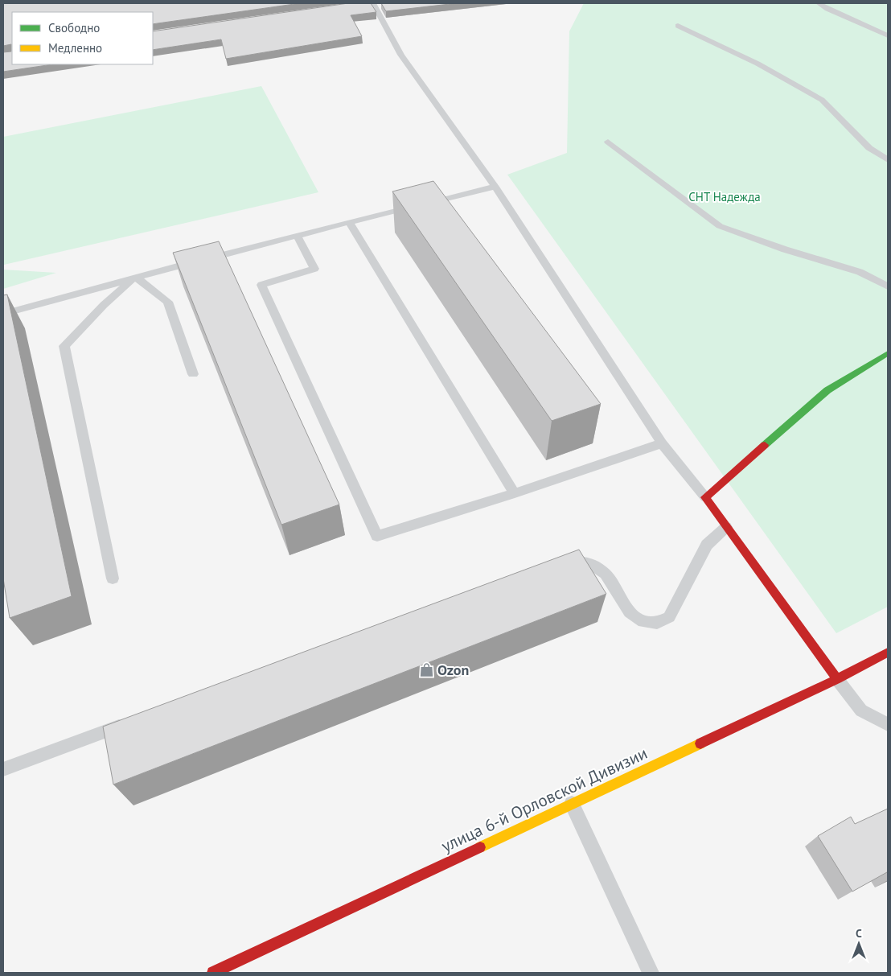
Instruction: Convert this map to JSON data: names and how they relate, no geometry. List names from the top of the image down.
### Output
{
  "streets": {
    "street": ["улица 6-й Орловской Дивизии"]
  },
  "parks": ["СНТ Надежда"],
  "places": {
    "shop": ["Ozon"]
  },
  "legend": ["Свободно", "Медленно"],
  "north": "top"
}
